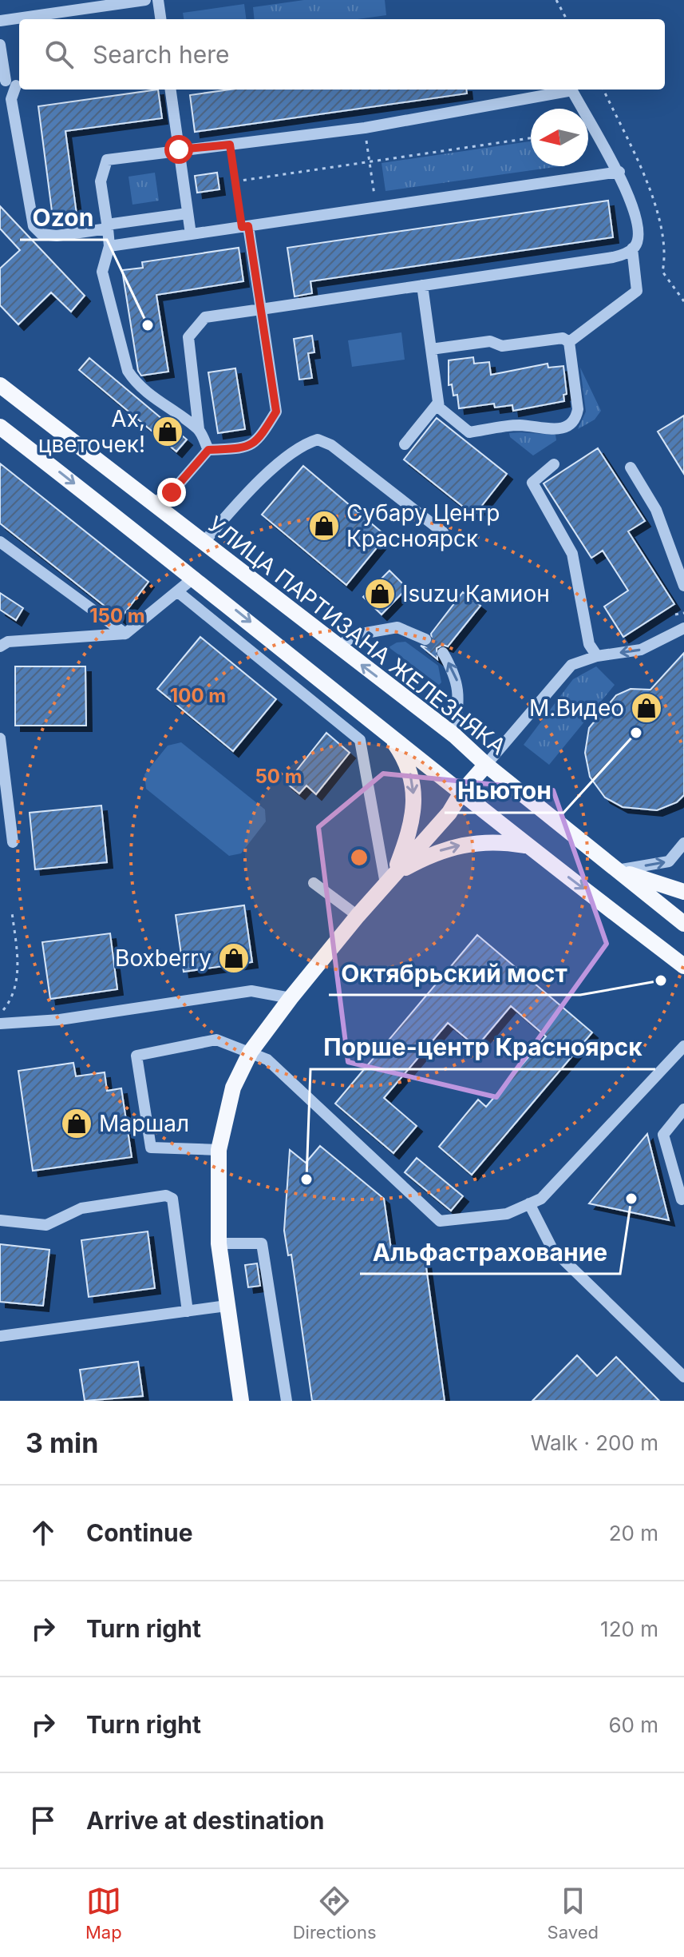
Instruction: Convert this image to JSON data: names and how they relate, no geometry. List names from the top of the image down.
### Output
{
  "streets": {
    "main road": ["УЛИЦА ПАРТИЗАНА ЖЕЛЕЗНЯКА"]
  },
  "places": {
    "other": [
      "Ozon",
      "Ньютон",
      "Октябрьский мост",
      "Порше-центр Красноярск",
      "Альфастрахование"
    ],
    "shop": [
      "Ах, цветочек!",
      "Субару Центр Красноярск",
      "Isuzu Камион",
      "М.Видео",
      "Boxberry",
      "Маршал"
    ]
  },
  "north": "left",
  "page": {
    "search": "Search here",
    "heading": ["3 min", "Walk · 200 m"],
    "list": [
      ["Continue", "20 m"],
      ["Turn right", "120 m"],
      ["Turn right", "60 m"],
      "Arrive at destination"
    ],
    "nav": ["Map", "Directions", "Saved"]
  },
  "rings": ["150 m", "100 m", "50 m"]
}
